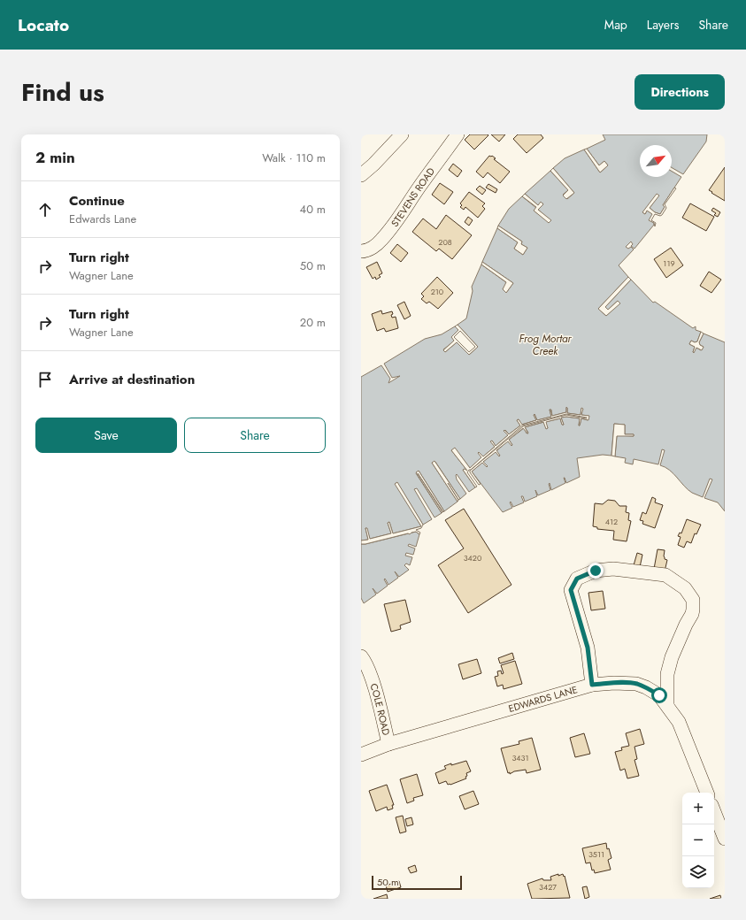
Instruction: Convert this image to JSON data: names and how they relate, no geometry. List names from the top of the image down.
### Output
{
  "streets": {
    "street": ["STEVENS ROAD", "EDWARDS LANE", "COLE ROAD"]
  },
  "crossings": [
    ["EDWARDS LANE", "COLE ROAD"]
  ],
  "water": ["Frog Mortar Creek"],
  "house_numbers": [
    "208",
    "119",
    "210",
    "412",
    "3420",
    "3431",
    "3511",
    "3427"
  ],
  "scale_bar": "50 m",
  "north": "top right",
  "page": {
    "header": "Locato",
    "nav": ["Map", "Layers", "Share"],
    "title": "Find us",
    "buttons": [
      "Directions",
      ["Save", "Share"]
    ],
    "heading": ["2 min", "Walk · 110 m"],
    "list": [
      ["Continue", "Edwards Lane", "40 m"],
      ["Turn right", "Wagner Lane", "50 m"],
      ["Turn right", "Wagner Lane", "20 m"],
      "Arrive at destination"
    ],
    "map_buttons": ["+", "−"],
    "scale": "50 m"
  }
}
